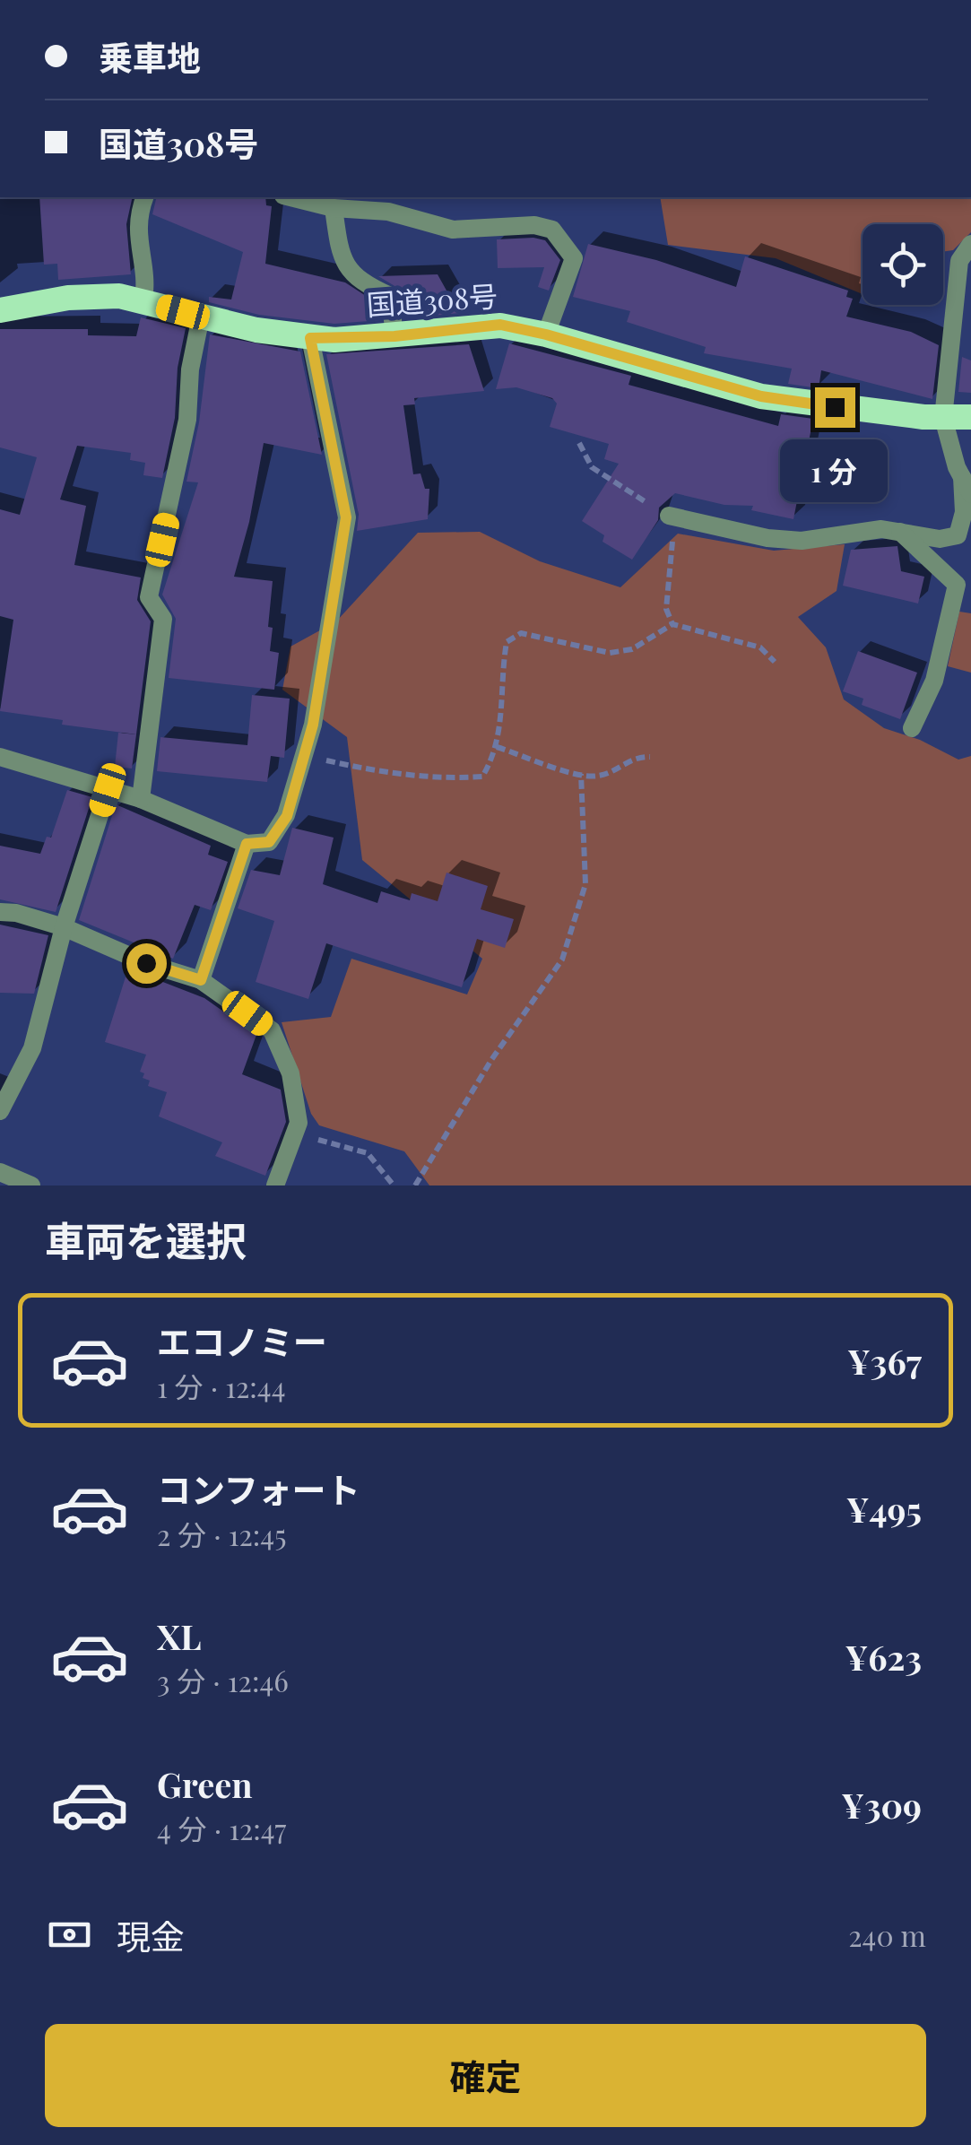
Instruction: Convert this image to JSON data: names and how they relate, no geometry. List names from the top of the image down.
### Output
{
  "streets": {
    "highway": ["国道308号"]
  },
  "page": {
    "banner": ["乗車地", "国道308号"],
    "bubble": "1 分",
    "heading": "車両を選択",
    "list": [
      {
        "name": "エコノミー",
        "note": "1 分 · 12:44",
        "value": "¥367"
      },
      {
        "name": "コンフォート",
        "note": "2 分 · 12:45",
        "value": "¥495"
      },
      {
        "name": "XL",
        "note": "3 分 · 12:46",
        "value": "¥623"
      },
      {
        "name": "Green",
        "note": "4 分 · 12:47",
        "value": "¥309"
      }
    ],
    "pay": ["現金", "240 m"],
    "buttons": "確定"
  }
}
